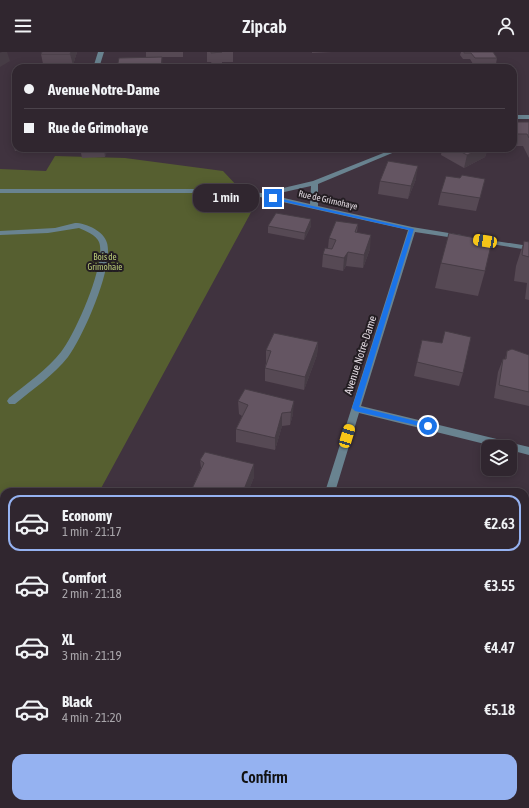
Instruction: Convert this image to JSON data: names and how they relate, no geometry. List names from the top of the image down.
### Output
{
  "streets": {
    "street": ["Rue de Grimohaye", "Avenue Notre-Dame"]
  },
  "crossings": [
    ["Rue de Grimohaye", "Avenue Notre-Dame"]
  ],
  "parks": ["Bois de Grimohaie"],
  "page": {
    "header": "Zipcab",
    "banner": ["Avenue Notre-Dame", "Rue de Grimohaye"],
    "bubble": "1 min",
    "list": [
      {
        "name": "Economy",
        "note": "1 min · 21:17",
        "value": "€2.63"
      },
      {
        "name": "Comfort",
        "note": "2 min · 21:18",
        "value": "€3.55"
      },
      {
        "name": "XL",
        "note": "3 min · 21:19",
        "value": "€4.47"
      },
      {
        "name": "Black",
        "note": "4 min · 21:20",
        "value": "€5.18"
      }
    ],
    "buttons": "Confirm"
  }
}
